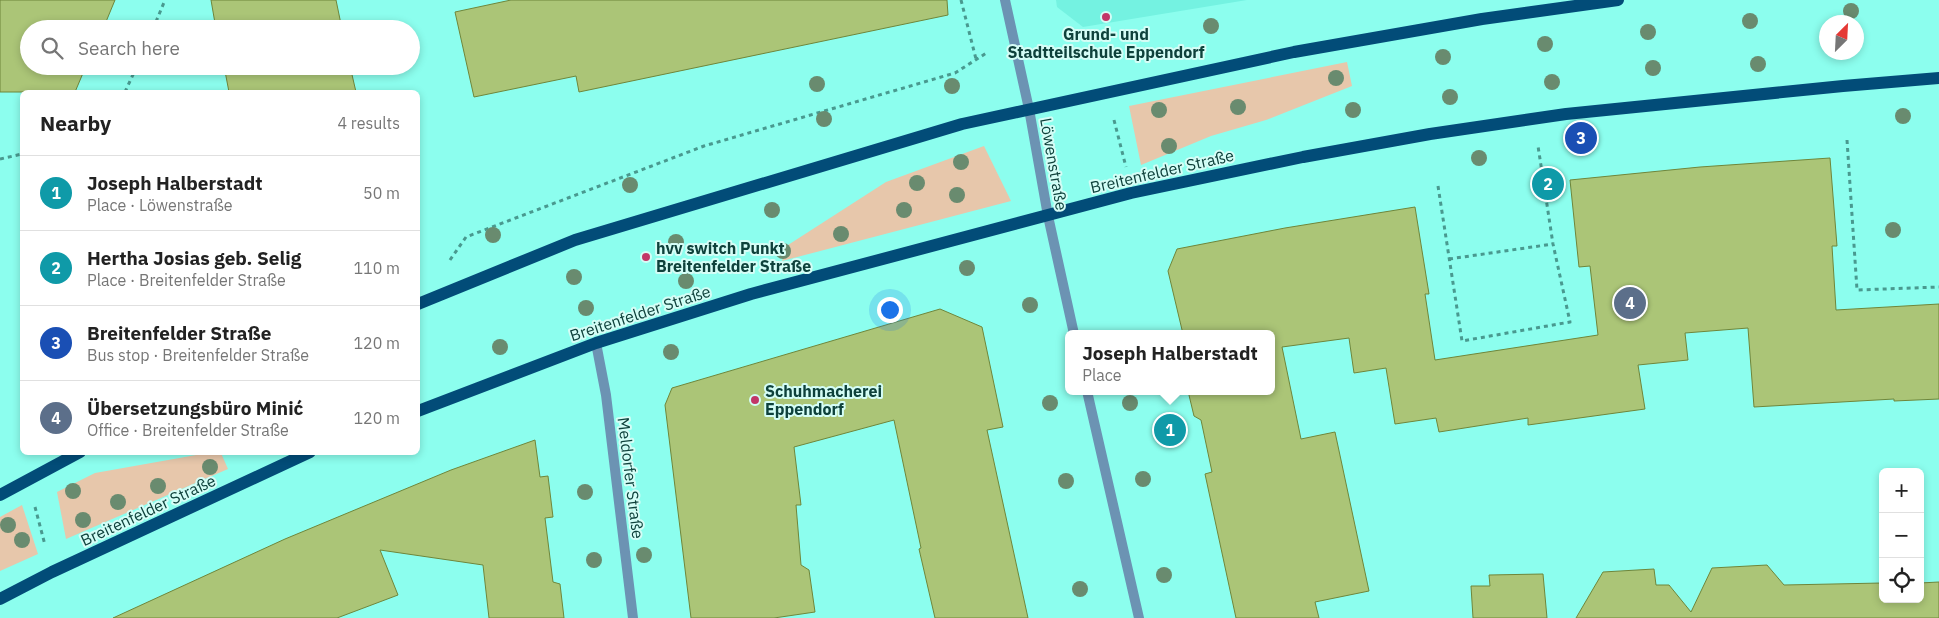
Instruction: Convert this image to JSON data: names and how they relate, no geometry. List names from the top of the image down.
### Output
{
  "streets": {
    "main road": ["Breitenfelder Straße"],
    "street": ["Löwenstraße", "Meldorfer Straße"]
  },
  "crossings": [
    ["Löwenstraße", "Breitenfelder Straße"],
    ["Breitenfelder Straße", "Meldorfer Straße"]
  ],
  "places": ["Grund- und Stadtteilschule Eppendorf", "hvv switch Punkt Breitenfelder Straße", "Schuhmacherei Eppendorf"],
  "north": "top right",
  "page": {
    "search": "Search here",
    "heading": ["Nearby", "4 results"],
    "pins": [
      "3",
      "2",
      "4",
      "1"
    ],
    "list": [
      {
        "mark": "1",
        "name": "Joseph Halberstadt",
        "note": "Place · Löwenstraße",
        "value": "50 m"
      },
      {
        "mark": "2",
        "name": "Hertha Josias geb. Selig",
        "note": "Place · Breitenfelder Straße",
        "value": "110 m"
      },
      {
        "mark": "3",
        "name": "Breitenfelder Straße",
        "note": "Bus stop · Breitenfelder Straße",
        "value": "120 m"
      },
      {
        "mark": "4",
        "name": "Übersetzungsbüro Minić",
        "note": "Office · Breitenfelder Straße",
        "value": "120 m"
      }
    ],
    "popup": ["Joseph Halberstadt", "Place"],
    "map_buttons": ["+", "−"]
  }
}
